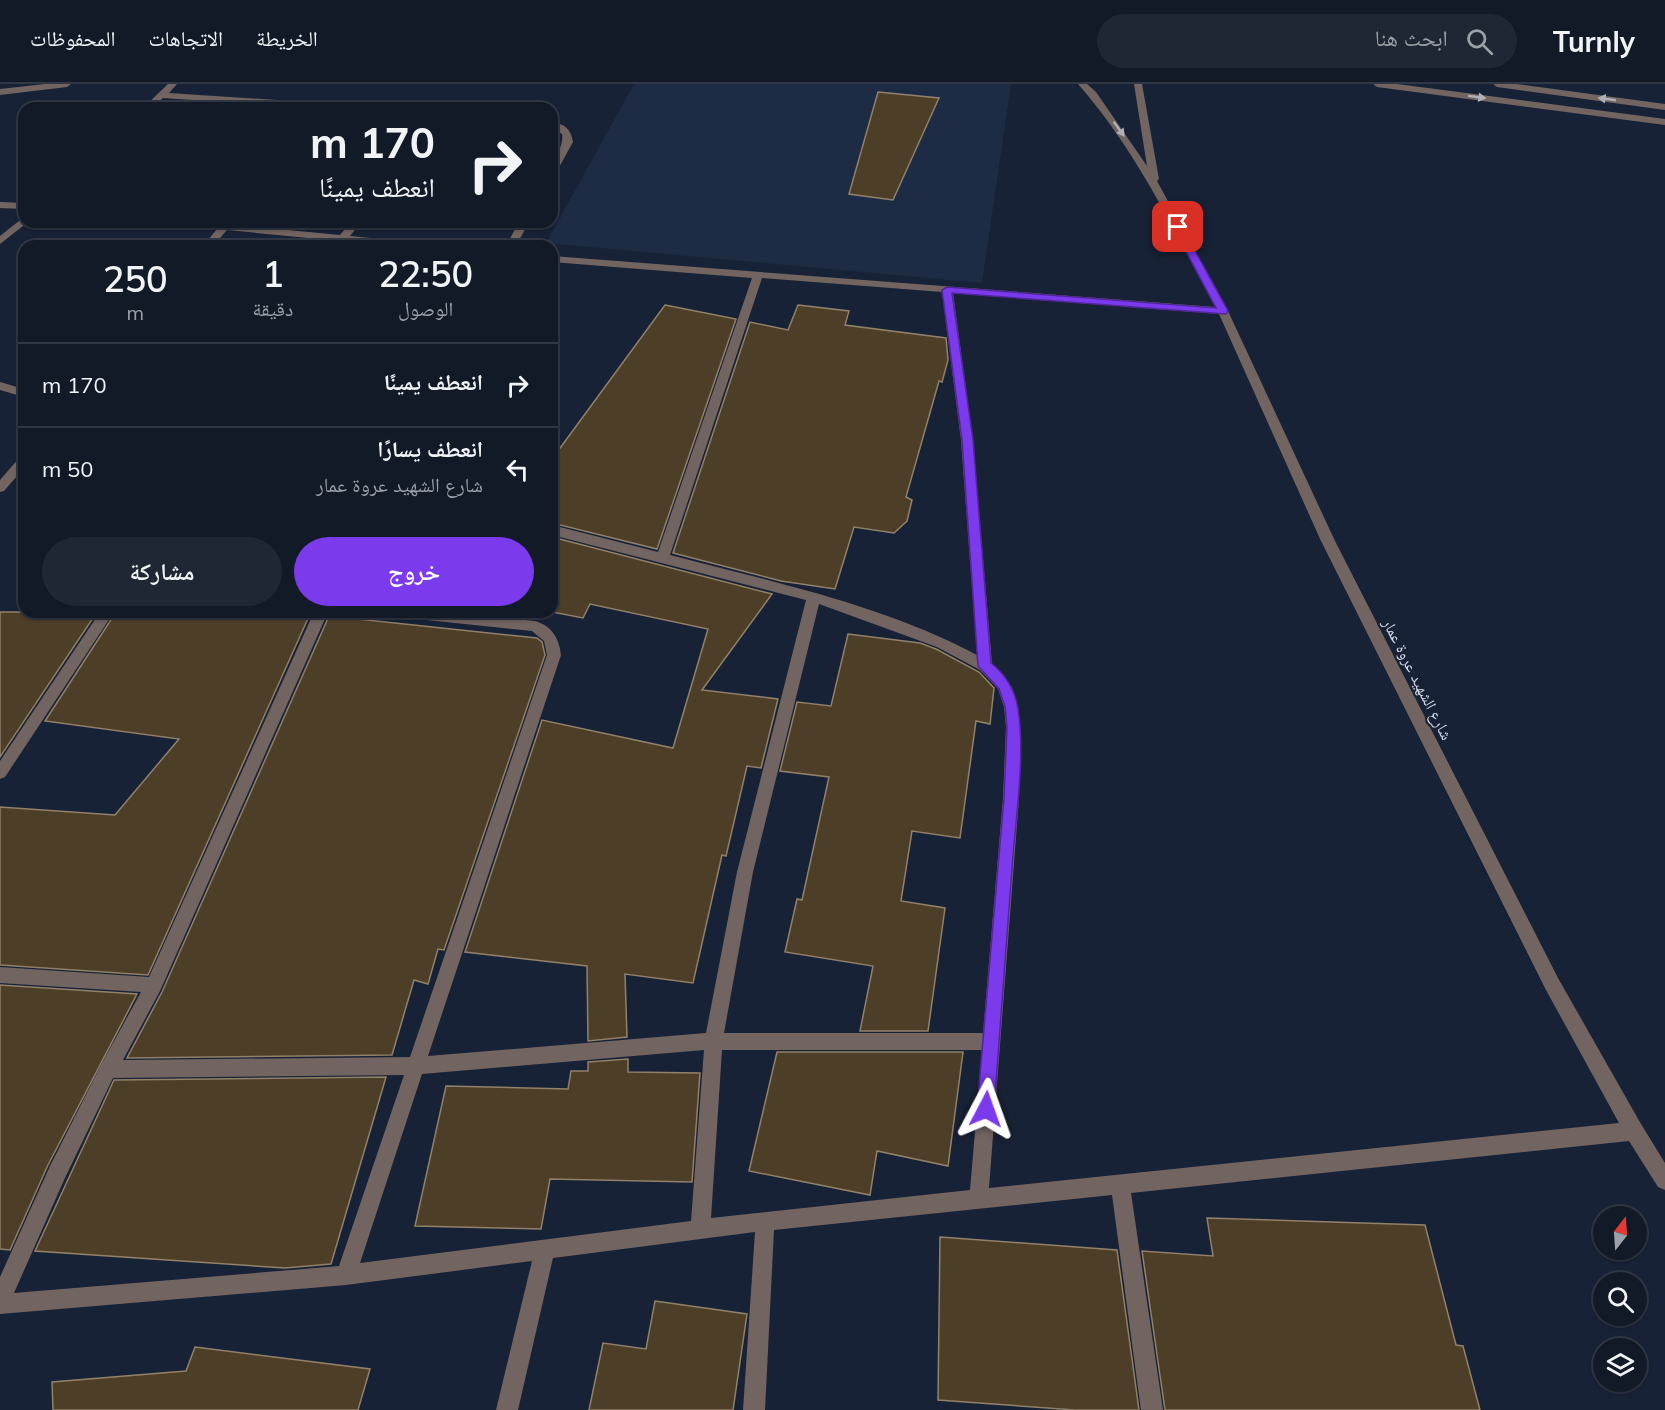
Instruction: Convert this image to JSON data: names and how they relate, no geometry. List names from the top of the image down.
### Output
{
  "streets": {
    "street": ["شارع الشهيد عروة عمار"]
  },
  "north": "top",
  "page": {
    "header": "Turnly",
    "search": "ابحث هنا",
    "nav": ["الخريطة", "الاتجاهات", "المحفوظات"],
    "turn": ["170 m", "انعطف يمينًا"],
    "eta": [
      "22:50",
      "الوصول",
      "1",
      "دقيقة",
      "250",
      "m"
    ],
    "list": [
      {
        "name": "انعطف يمينًا",
        "value": "170 m"
      },
      {
        "name": "انعطف يسارًا",
        "note": "شارع الشهيد عروة عمار",
        "value": "50 m"
      }
    ],
    "buttons": ["خروج", "مشاركة"]
  }
}
